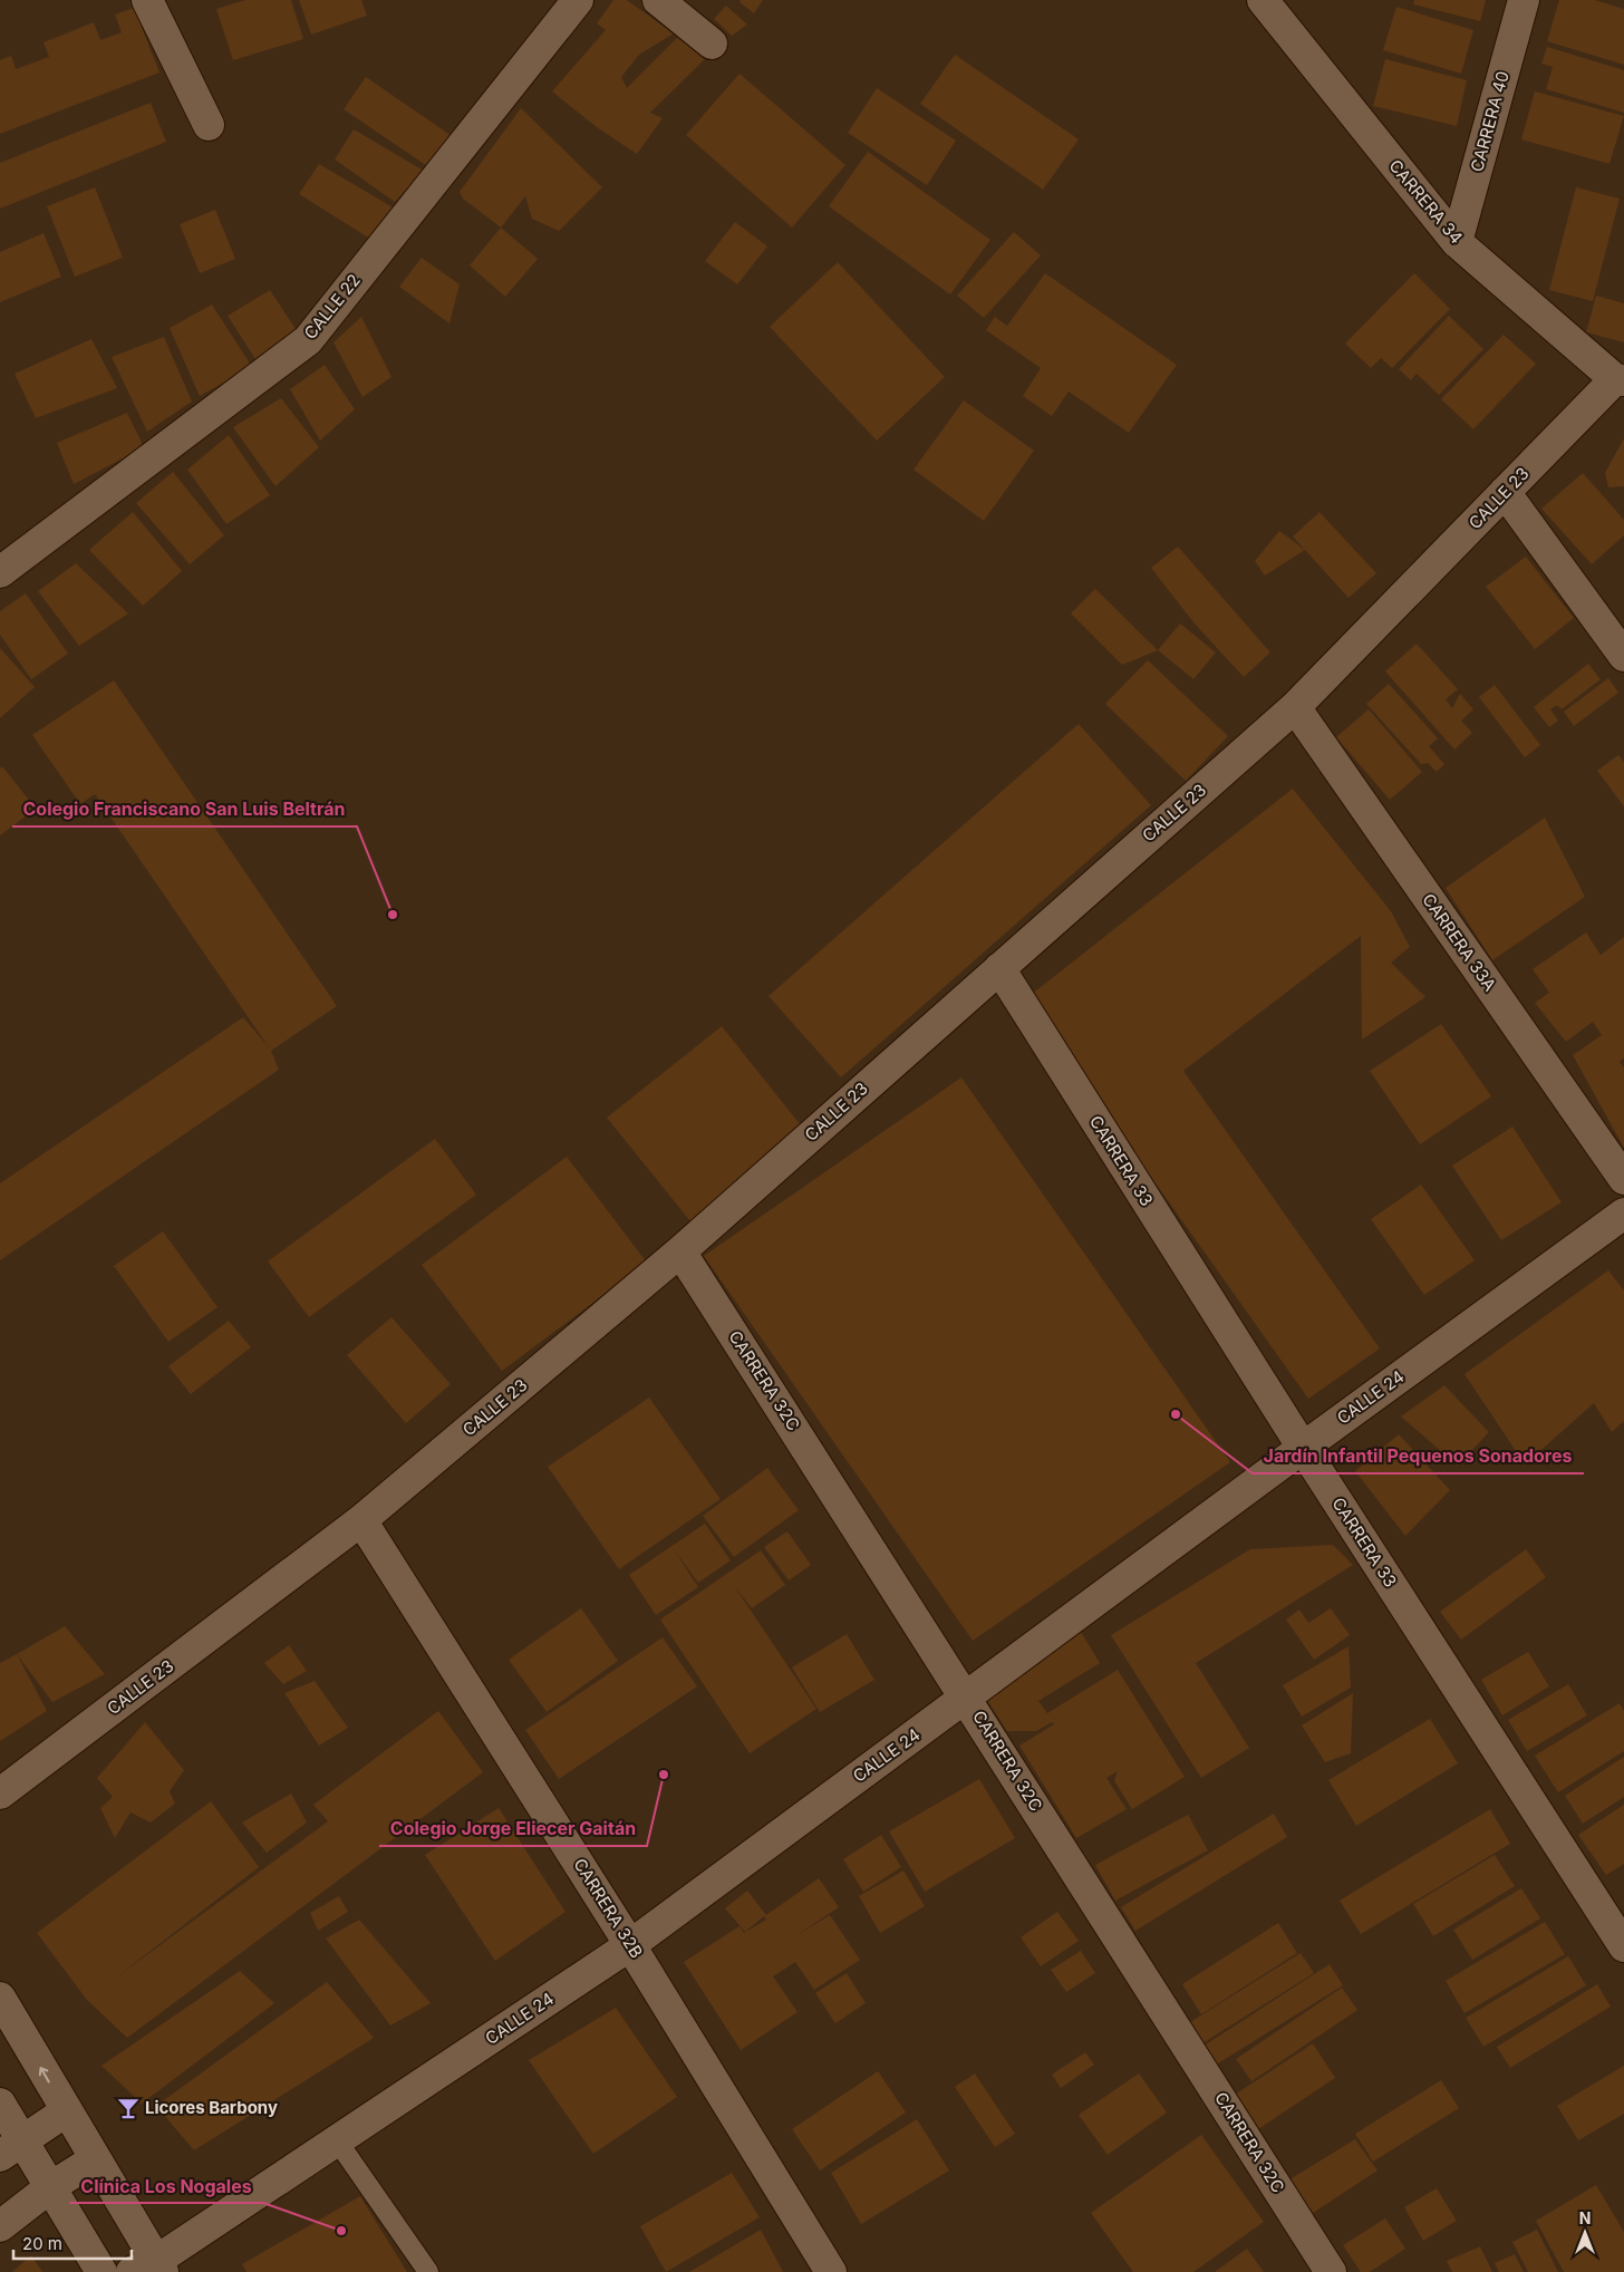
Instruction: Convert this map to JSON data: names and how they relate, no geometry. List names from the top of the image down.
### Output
{
  "streets": {
    "street": [
      "CARRERA 40",
      "CARRERA 34",
      "CALLE 22",
      "CALLE 23",
      "CARRERA 33A",
      "CARRERA 33",
      "CARRERA 32C",
      "CALLE 24",
      "CARRERA 32B"
    ]
  },
  "crossings": [
    ["CARRERA 40", "CARRERA 34"],
    ["CARRERA 34", "CALLE 23"],
    ["CALLE 23", "CARRERA 33A"],
    ["CALLE 23", "CARRERA 33"],
    ["CALLE 23", "CARRERA 32C"],
    ["CALLE 23", "CARRERA 32B"],
    ["CARRERA 33", "CALLE 24"],
    ["CARRERA 32C", "CALLE 24"],
    ["CALLE 24", "CARRERA 32B"]
  ],
  "places": {
    "other": [
      "Colegio Franciscano San Luis Beltrán",
      "Jardín Infantil Pequenos Sonadores",
      "Colegio Jorge Eliecer Gaitán",
      "Clínica Los Nogales"
    ],
    "bar": ["Licores Barbony"]
  },
  "scale_bar": "20 m",
  "north": "top"
}
